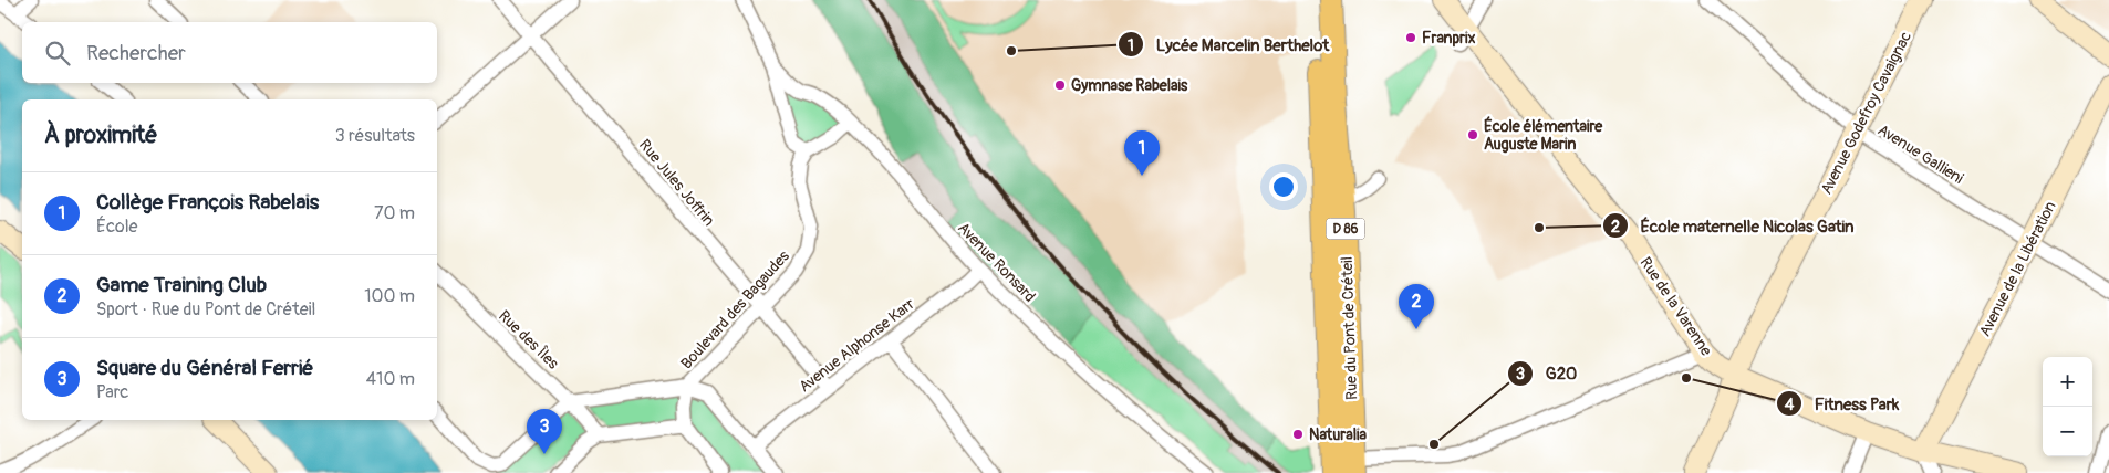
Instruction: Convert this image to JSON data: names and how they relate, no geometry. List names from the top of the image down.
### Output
{
  "streets": {
    "main road": [
      "Avenue Godefroy Cavaignac",
      "D 86",
      "Avenue de la Libération",
      "Rue de la Varenne",
      "Rue du Pont de Créteil"
    ],
    "street": [
      "Avenue Gallieni",
      "Rue Jules Joffrin",
      "Avenue Ronsard",
      "Boulevard des Bagaudes",
      "Rue des Îles",
      "Avenue Alphonse Karr"
    ]
  },
  "crossings": [
    ["Avenue Godefroy Cavaignac", "Avenue Gallieni"],
    ["Avenue Godefroy Cavaignac", "Rue de la Varenne"],
    ["Avenue Gallieni", "Avenue de la Libération"],
    ["Rue Jules Joffrin", "Boulevard des Bagaudes"],
    ["Rue Jules Joffrin", "Avenue Alphonse Karr"],
    ["Avenue Ronsard", "Avenue Alphonse Karr"],
    ["Avenue de la Libération", "Rue de la Varenne"]
  ],
  "places": [
    "Franprix",
    "Lycée Marcelin Berthelot",
    "Gymnase Rabelais",
    "École élémentaire Auguste Marin",
    "École maternelle Nicolas Gatin",
    "Fitness Park",
    "Naturalia",
    "G20"
  ],
  "page": {
    "search": "Rechercher",
    "heading": ["À proximité", "3 résultats"],
    "pins": ["1", "2", "3"],
    "list": [
      {
        "mark": "1",
        "name": "Collège François Rabelais",
        "note": "École",
        "value": "70 m"
      },
      {
        "mark": "2",
        "name": "Game Training Club",
        "note": "Sport · Rue du Pont de Créteil",
        "value": "100 m"
      },
      {
        "mark": "3",
        "name": "Square du Général Ferrié",
        "note": "Parc",
        "value": "410 m"
      }
    ],
    "map_buttons": ["+", "−"]
  }
}
